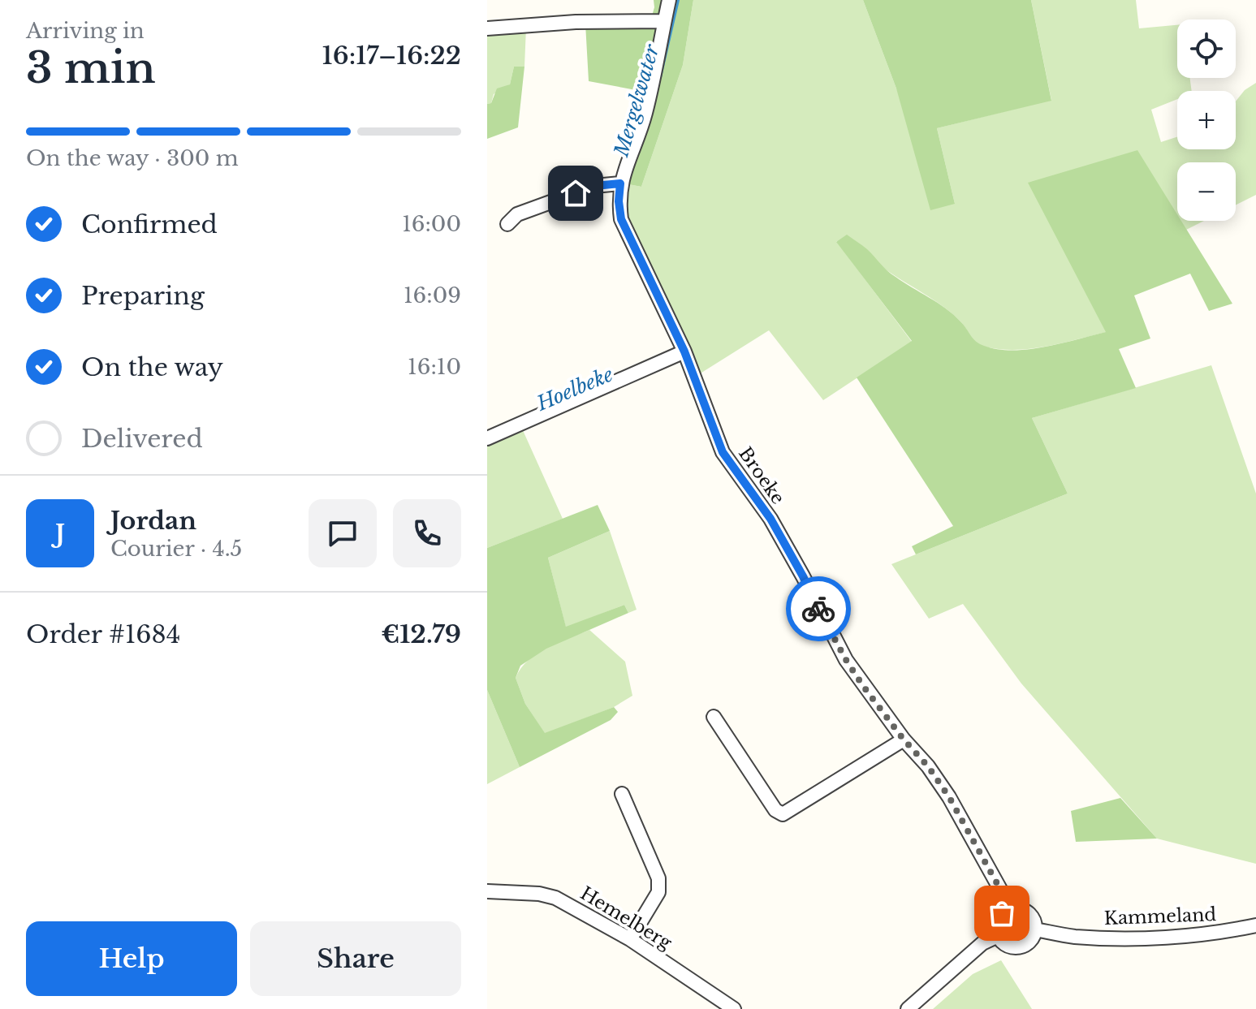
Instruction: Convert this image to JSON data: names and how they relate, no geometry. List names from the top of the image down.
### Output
{
  "streets": {
    "street": ["Broeke", "Kammeland", "Hemelberg"]
  },
  "crossings": [
    ["Broeke", "Kammeland"]
  ],
  "water": ["Mergelwater", "Hoelbeke"],
  "page": {
    "heading": ["3 min", "Arriving in", "16:17–16:22"],
    "panel": [
      "Jordan",
      "Courier · 4.5",
      "Order #1684",
      "€12.79"
    ],
    "map_buttons": ["+", "−"],
    "bar": "On the way · 300 m",
    "list": [
      ["Confirmed", "16:00"],
      ["Preparing", "16:09"],
      ["On the way", "16:10"],
      "Delivered"
    ],
    "round": "J",
    "buttons": ["Help", "Share"]
  }
}
